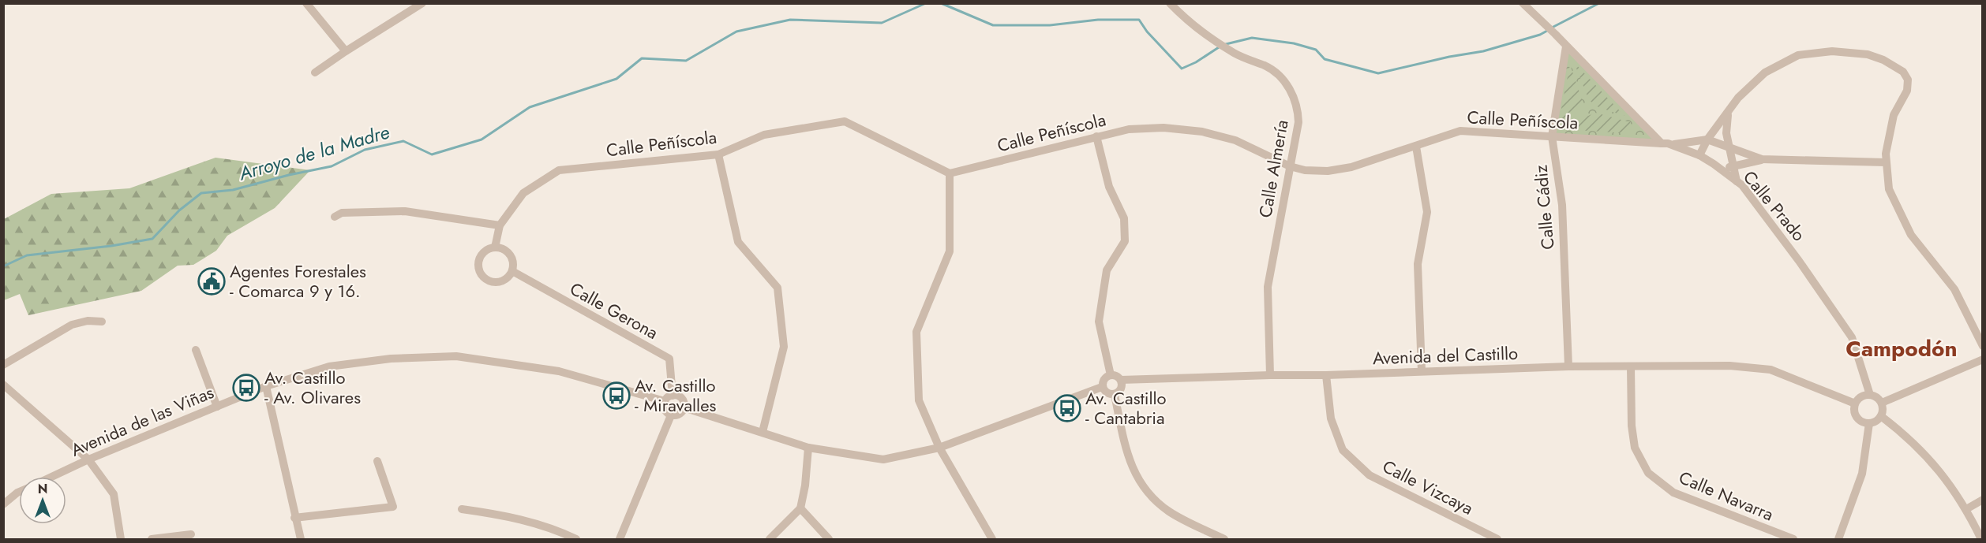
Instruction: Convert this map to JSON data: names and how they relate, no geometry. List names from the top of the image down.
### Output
{
  "streets": {
    "street": [
      "Calle Peñíscola",
      "Calle Almería",
      "Calle Prado",
      "Calle Cádiz",
      "Calle Gerona",
      "Avenida del Castillo",
      "Avenida de las Viñas",
      "Calle Vizcaya",
      "Calle Navarra"
    ]
  },
  "crossings": [
    ["Calle Peñíscola", "Calle Almería"],
    ["Calle Peñíscola", "Calle Prado"],
    ["Calle Peñíscola", "Calle Cádiz"],
    ["Calle Peñíscola", "Calle Gerona"],
    ["Calle Almería", "Avenida del Castillo"],
    ["Calle Prado", "Calle Cádiz"],
    ["Calle Prado", "Avenida del Castillo"],
    ["Calle Cádiz", "Avenida del Castillo"],
    ["Avenida del Castillo", "Calle Vizcaya"],
    ["Avenida del Castillo", "Calle Navarra"]
  ],
  "districts": ["Campodón"],
  "water": ["Arroyo de la Madre"],
  "places": {
    "public building": ["Agentes Forestales - Comarca 9 y 16."],
    "bus stop": ["Av. Castillo - Av. Olivares", "Av. Castillo - Miravalles", "Av. Castillo - Cantabria"]
  },
  "north": "top"
}
